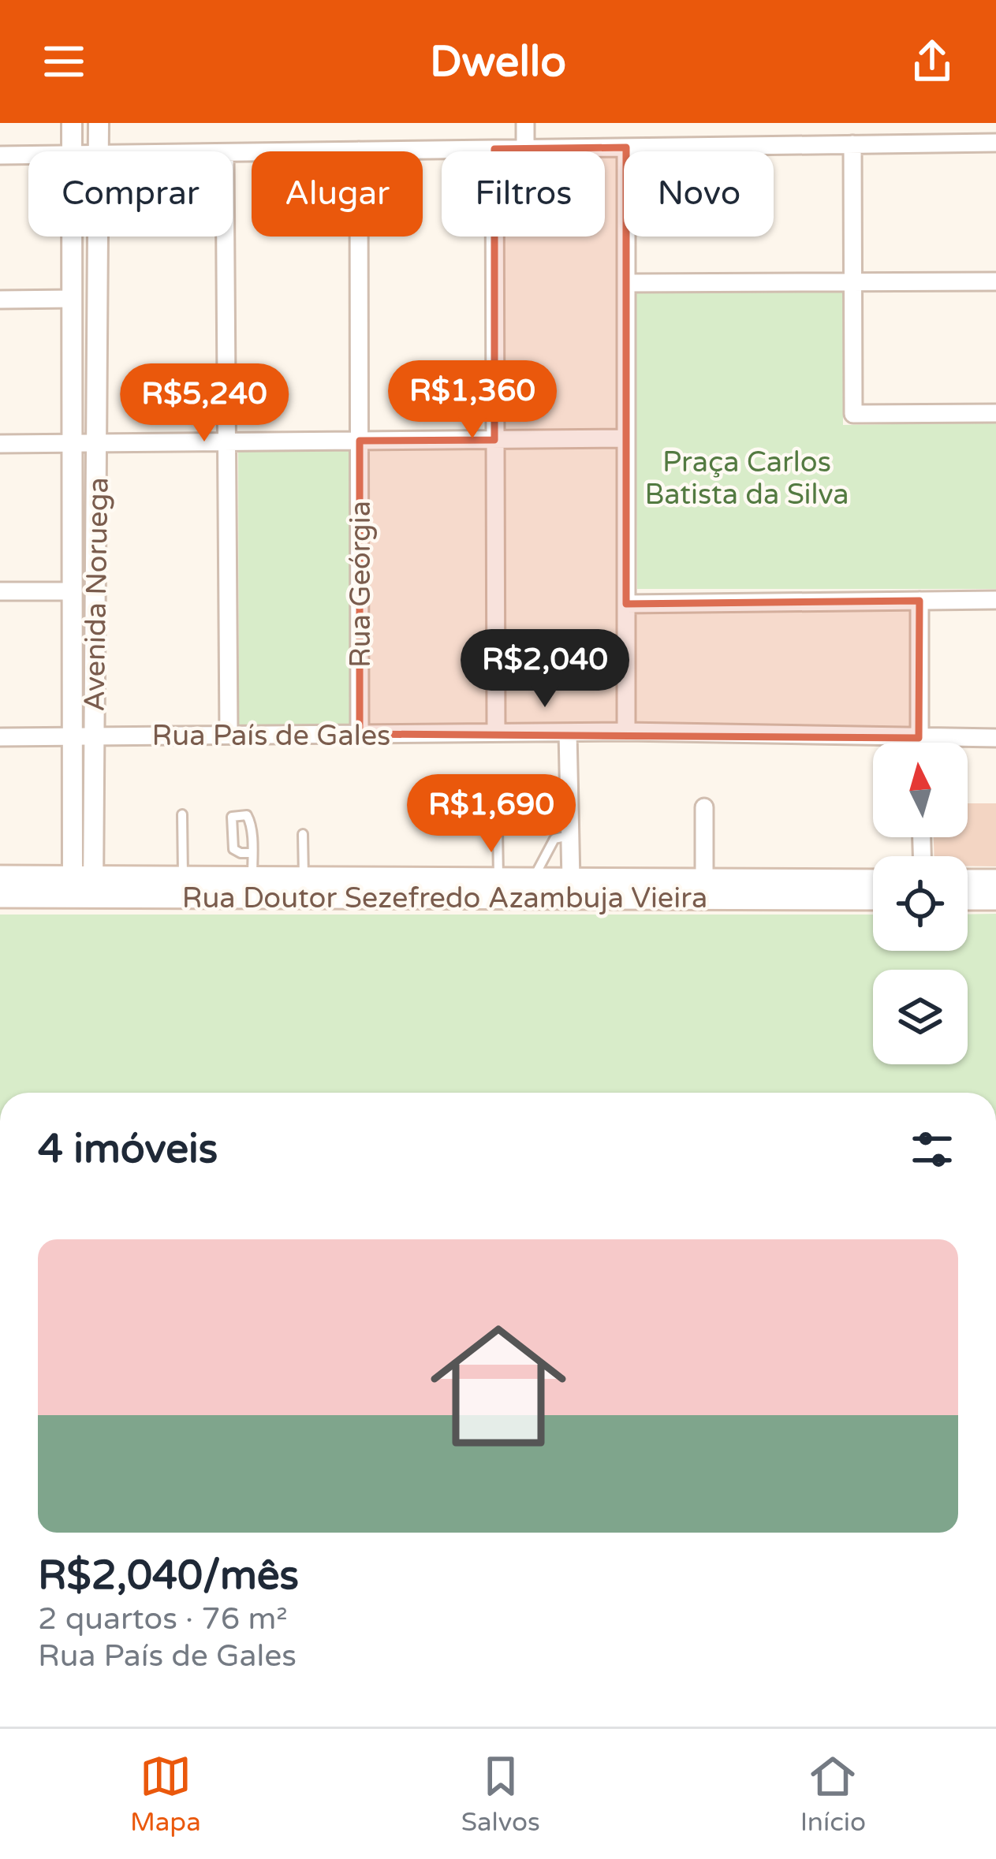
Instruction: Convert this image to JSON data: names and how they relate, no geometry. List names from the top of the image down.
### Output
{
  "streets": {
    "main road": ["Rua Doutor Sezefredo Azambuja Vieira"],
    "street": ["Rua Geórgia", "Avenida Noruega", "Rua País de Gales"]
  },
  "crossings": [
    ["Rua Geórgia", "Rua País de Gales"],
    ["Avenida Noruega", "Rua País de Gales"],
    ["Avenida Noruega", "Rua Doutor Sezefredo Azambuja Vieira"]
  ],
  "parks": ["Praça Carlos Batista da Silva"],
  "north": "top",
  "page": {
    "header": "Dwello",
    "chip": [
      "Comprar",
      "Alugar",
      "Filtros",
      "Novo"
    ],
    "price": [
      "R$1,360",
      "R$5,240",
      "R$2,040",
      "R$1,690"
    ],
    "heading": "4 imóveis",
    "list": [
      {
        "name": "R$2,040/mês",
        "note": "2 quartos · 76 m² · Rua País de Gales"
      }
    ],
    "tabs": ["Mapa", "Salvos", "Início"]
  }
}
